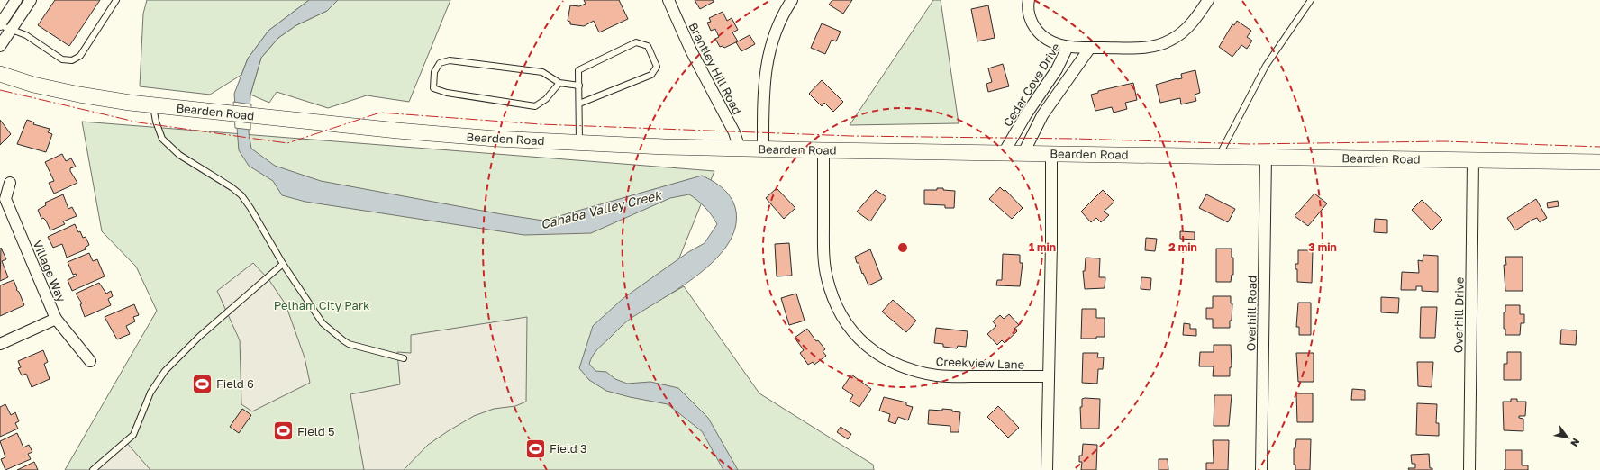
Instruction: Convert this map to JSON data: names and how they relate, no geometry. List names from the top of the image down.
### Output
{
  "streets": {
    "street": [
      "Brantley Hill Road",
      "Cedar Cove Drive",
      "Bearden Road",
      "Village Way",
      "Overhill Road",
      "Overhill Drive",
      "Creekview Lane"
    ]
  },
  "crossings": [
    ["Brantley Hill Road", "Bearden Road"],
    ["Cedar Cove Drive", "Bearden Road"],
    ["Bearden Road", "Overhill Road"],
    ["Bearden Road", "Overhill Drive"],
    ["Bearden Road", "Creekview Lane"]
  ],
  "water": ["Cahaba Valley Creek"],
  "parks": ["Pelham City Park"],
  "places": {
    "sports": ["Field 6", "Field 5", "Field 3"]
  },
  "north": "bottom right",
  "rings": ["1 min", "2 min", "3 min"]
}
